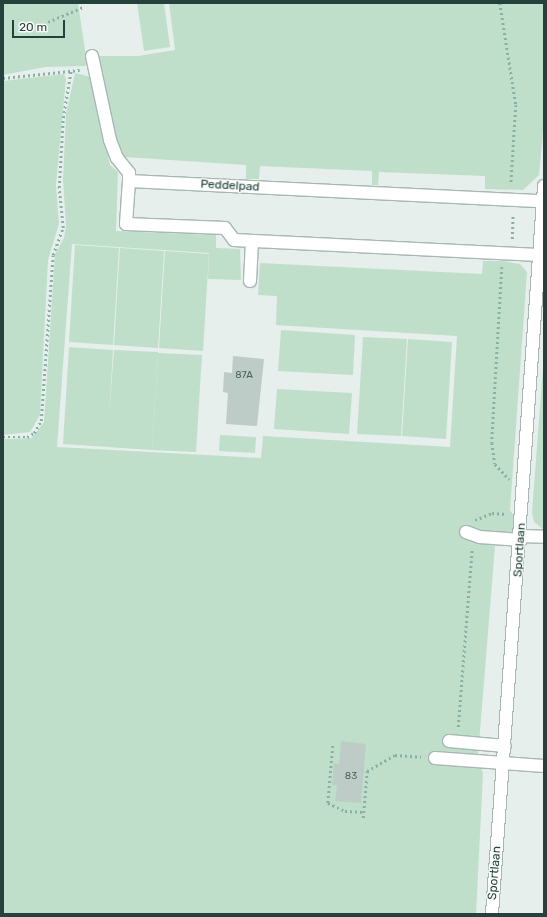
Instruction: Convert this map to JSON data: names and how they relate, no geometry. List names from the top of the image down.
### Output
{
  "streets": {
    "street": ["Peddelpad", "Sportlaan"]
  },
  "crossings": [
    ["Peddelpad", "Sportlaan"]
  ],
  "house_numbers": ["87A", "83"],
  "scale_bar": "20 m"
}
